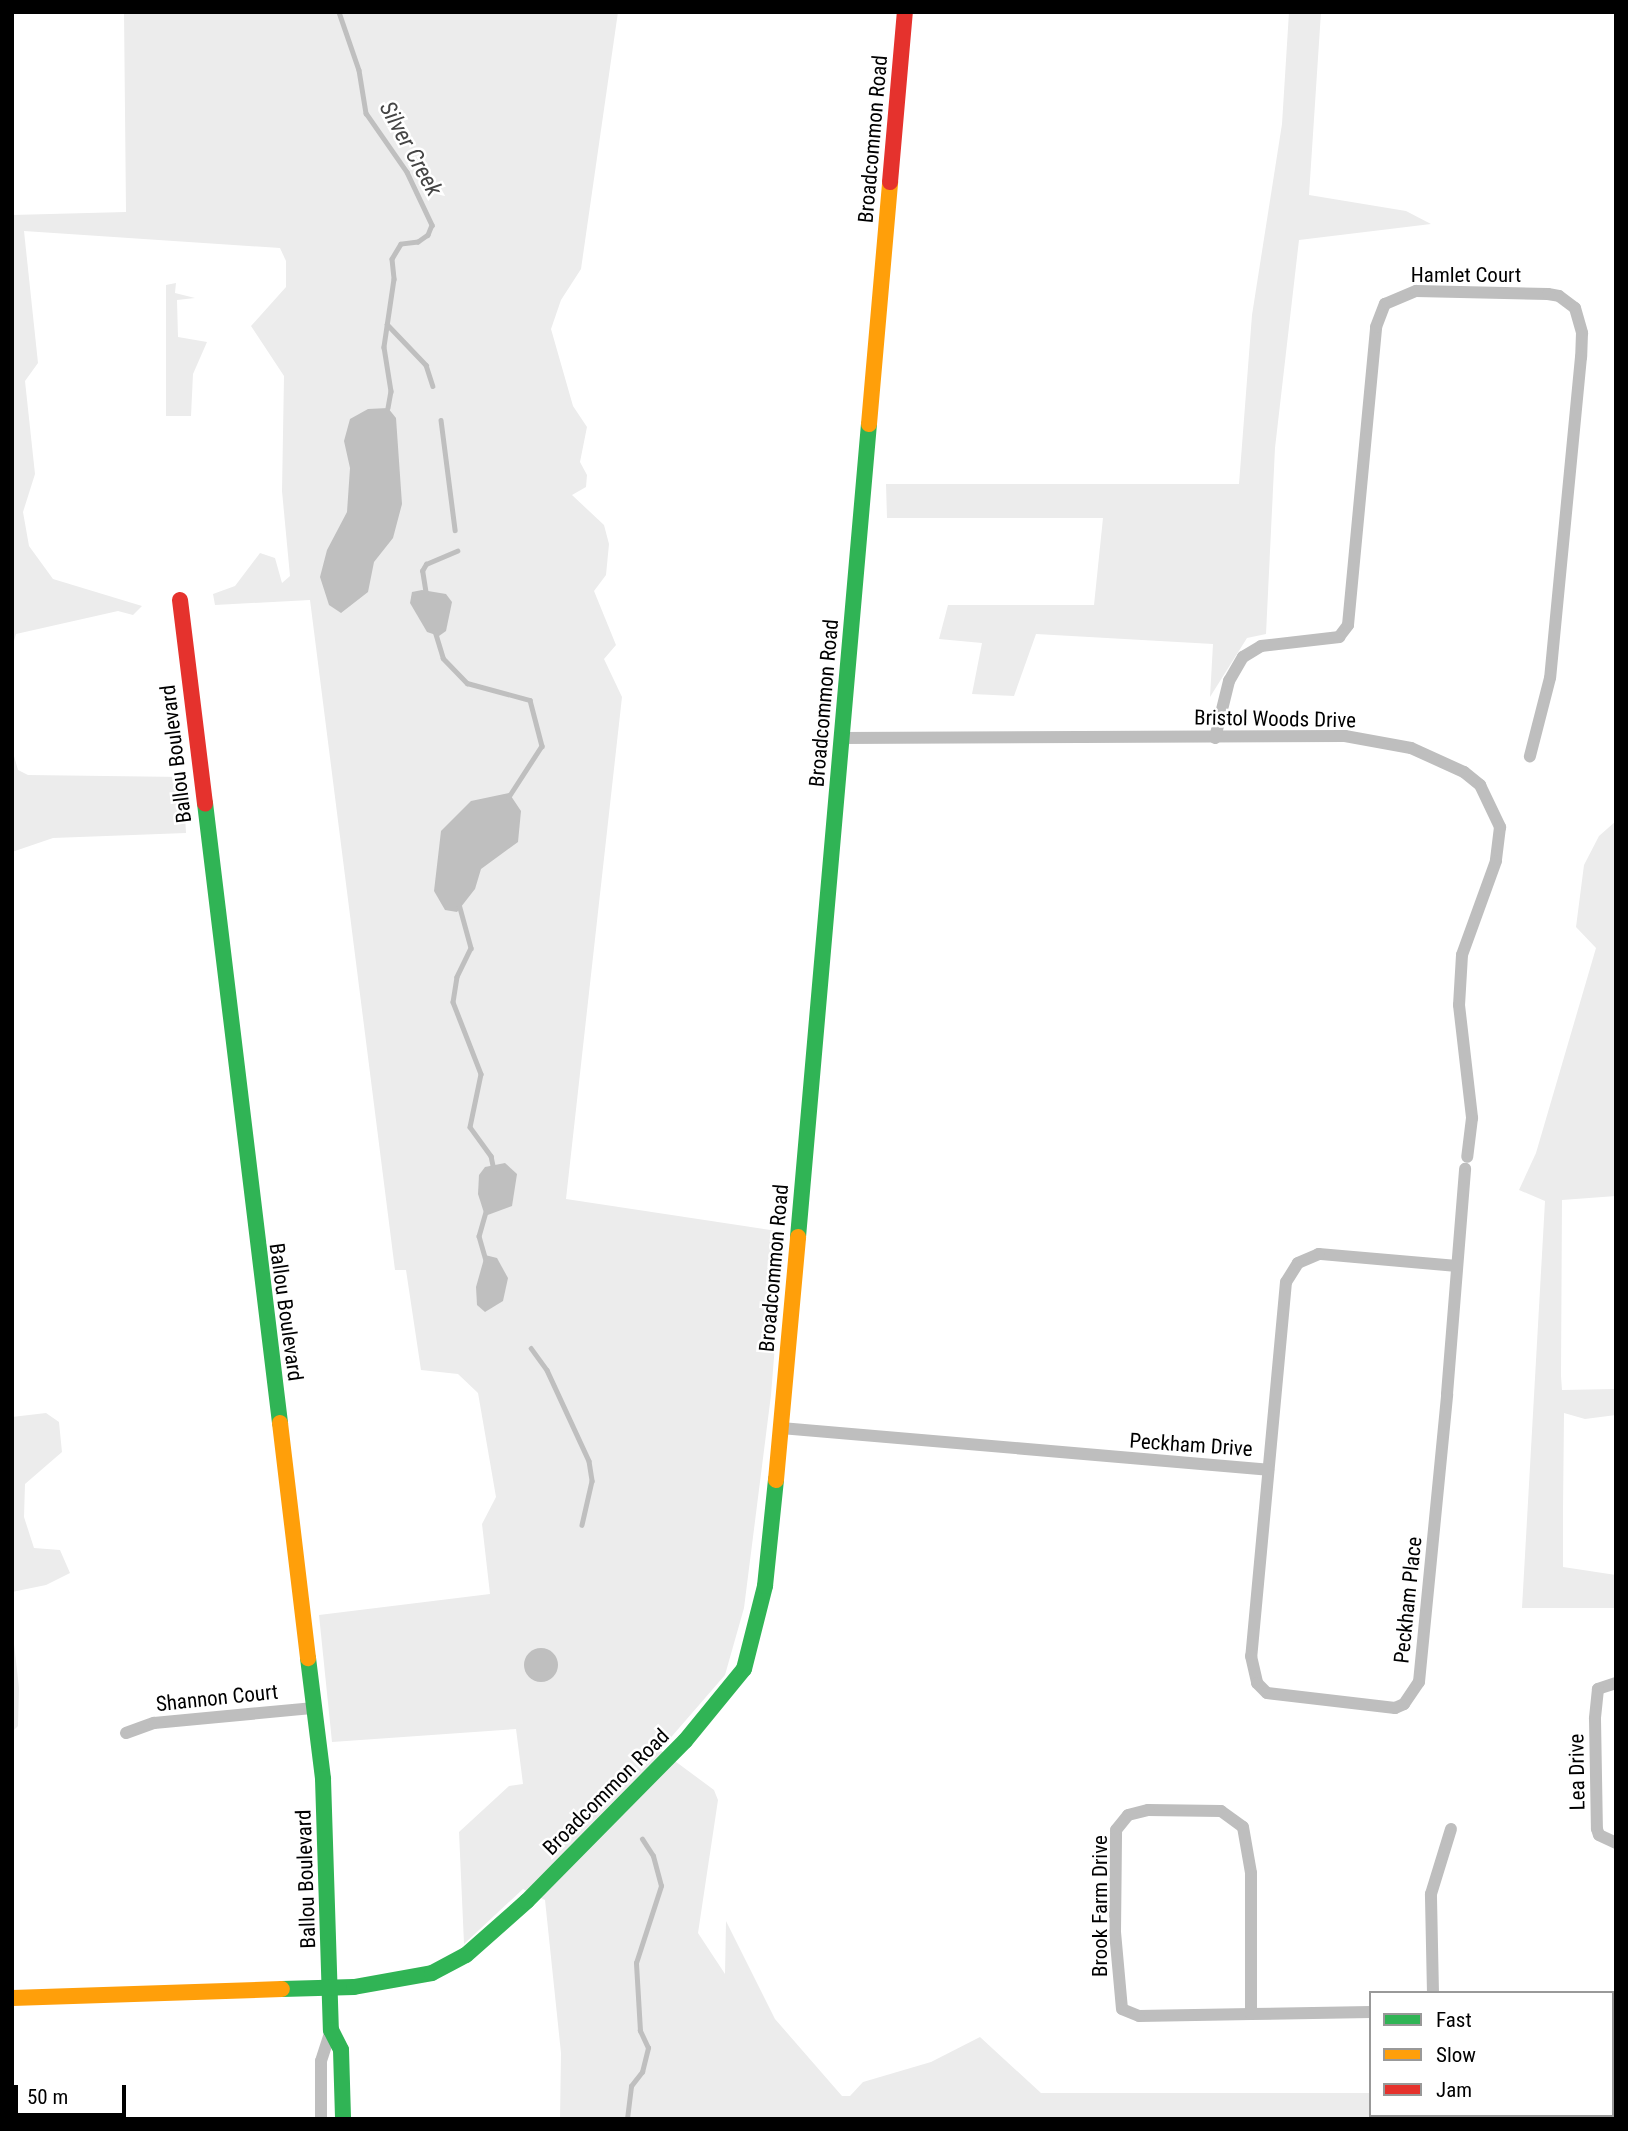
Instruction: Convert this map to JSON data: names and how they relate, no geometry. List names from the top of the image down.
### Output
{
  "streets": {
    "street": [
      "Broadcommon Road",
      "Hamlet Court",
      "Bristol Woods Drive",
      "Ballou Boulevard",
      "Peckham Drive",
      "Peckham Place",
      "Shannon Court",
      "Lea Drive",
      "Brook Farm Drive"
    ]
  },
  "crossings": [
    ["Broadcommon Road", "Bristol Woods Drive"],
    ["Broadcommon Road", "Ballou Boulevard"],
    ["Broadcommon Road", "Peckham Drive"],
    ["Hamlet Court", "Bristol Woods Drive"],
    ["Bristol Woods Drive", "Peckham Place"],
    ["Ballou Boulevard", "Shannon Court"],
    ["Peckham Drive", "Peckham Place"]
  ],
  "water": ["Silver Creek"],
  "legend": ["Fast", "Slow", "Jam"],
  "scale_bar": "50 m"
}
